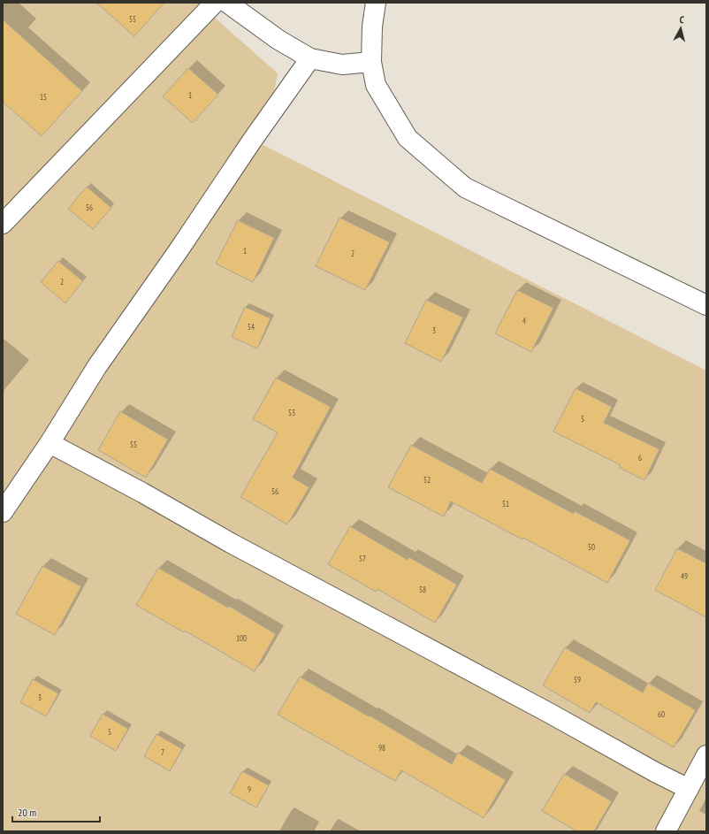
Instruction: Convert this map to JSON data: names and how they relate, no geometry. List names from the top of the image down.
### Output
{
  "house_numbers": [
    "55",
    "1",
    "15",
    "56",
    "1",
    "2",
    "2",
    "4",
    "54",
    "3",
    "53",
    "5",
    "55",
    "6",
    "52",
    "56",
    "51",
    "50",
    "57",
    "49",
    "58",
    "100",
    "59",
    "3",
    "60",
    "5",
    "98",
    "7",
    "9"
  ],
  "scale_bar": "20 m",
  "north": "top"
}
